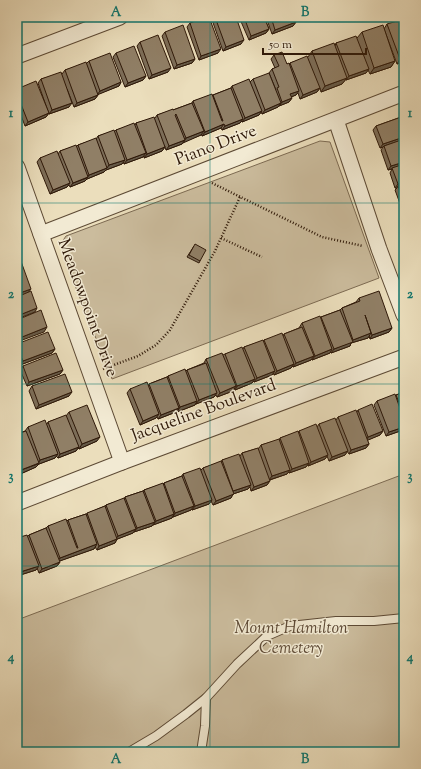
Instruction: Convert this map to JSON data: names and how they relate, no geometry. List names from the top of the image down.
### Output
{
  "streets": {
    "street": ["Piano Drive", "Meadowpoint Drive", "Jacqueline Boulevard"]
  },
  "crossings": [
    ["Piano Drive", "Meadowpoint Drive"],
    ["Meadowpoint Drive", "Jacqueline Boulevard"]
  ],
  "parks": ["Mount Hamilton Cemetery"],
  "scale_bar": "50 m",
  "grid": {
    "columns": ["A", "B"],
    "rows": [
      "1",
      "2",
      "3",
      "4"
    ]
  }
}
